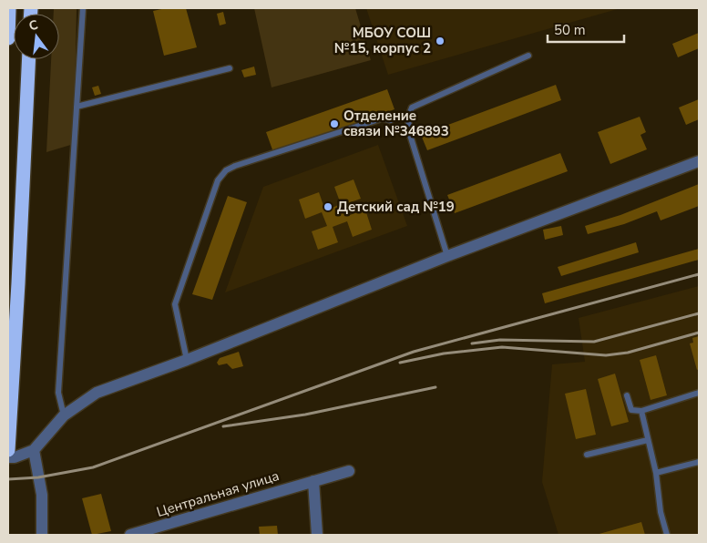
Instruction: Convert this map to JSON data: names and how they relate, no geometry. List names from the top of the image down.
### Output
{
  "streets": {
    "street": ["Центральная улица"]
  },
  "places": ["МБОУ СОШ №15, корпус 2", "Отделение связи №346893", "Детский сад №19"],
  "scale_bar": "50 m",
  "north": "top"
}
